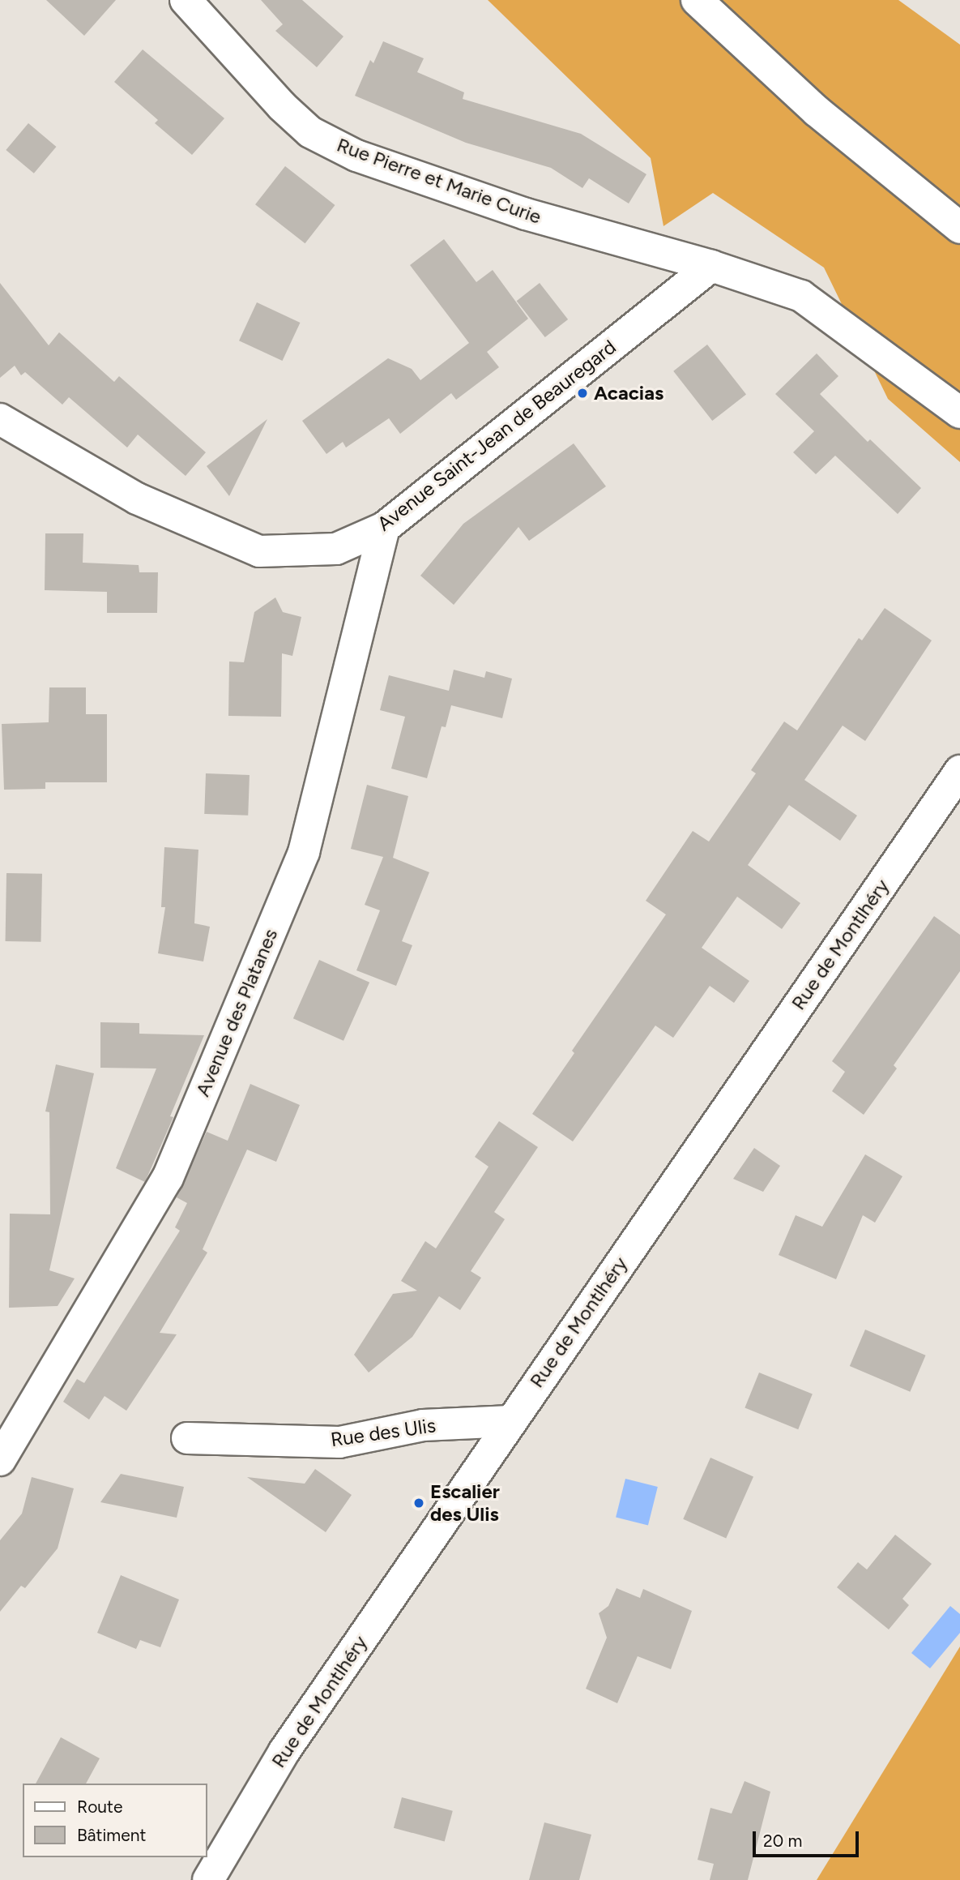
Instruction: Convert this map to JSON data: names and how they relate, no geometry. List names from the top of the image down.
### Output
{
  "streets": {
    "street": [
      "Rue Pierre et Marie Curie",
      "Avenue Saint-Jean de Beauregard",
      "Rue de Montlhéry",
      "Avenue des Platanes",
      "Rue des Ulis"
    ]
  },
  "crossings": [
    ["Rue Pierre et Marie Curie", "Avenue Saint-Jean de Beauregard"],
    ["Avenue Saint-Jean de Beauregard", "Avenue des Platanes"],
    ["Rue de Montlhéry", "Rue des Ulis"]
  ],
  "places": ["Acacias", "Escalier des Ulis"],
  "legend": ["Route", "Bâtiment"],
  "scale_bar": "20 m"
}
